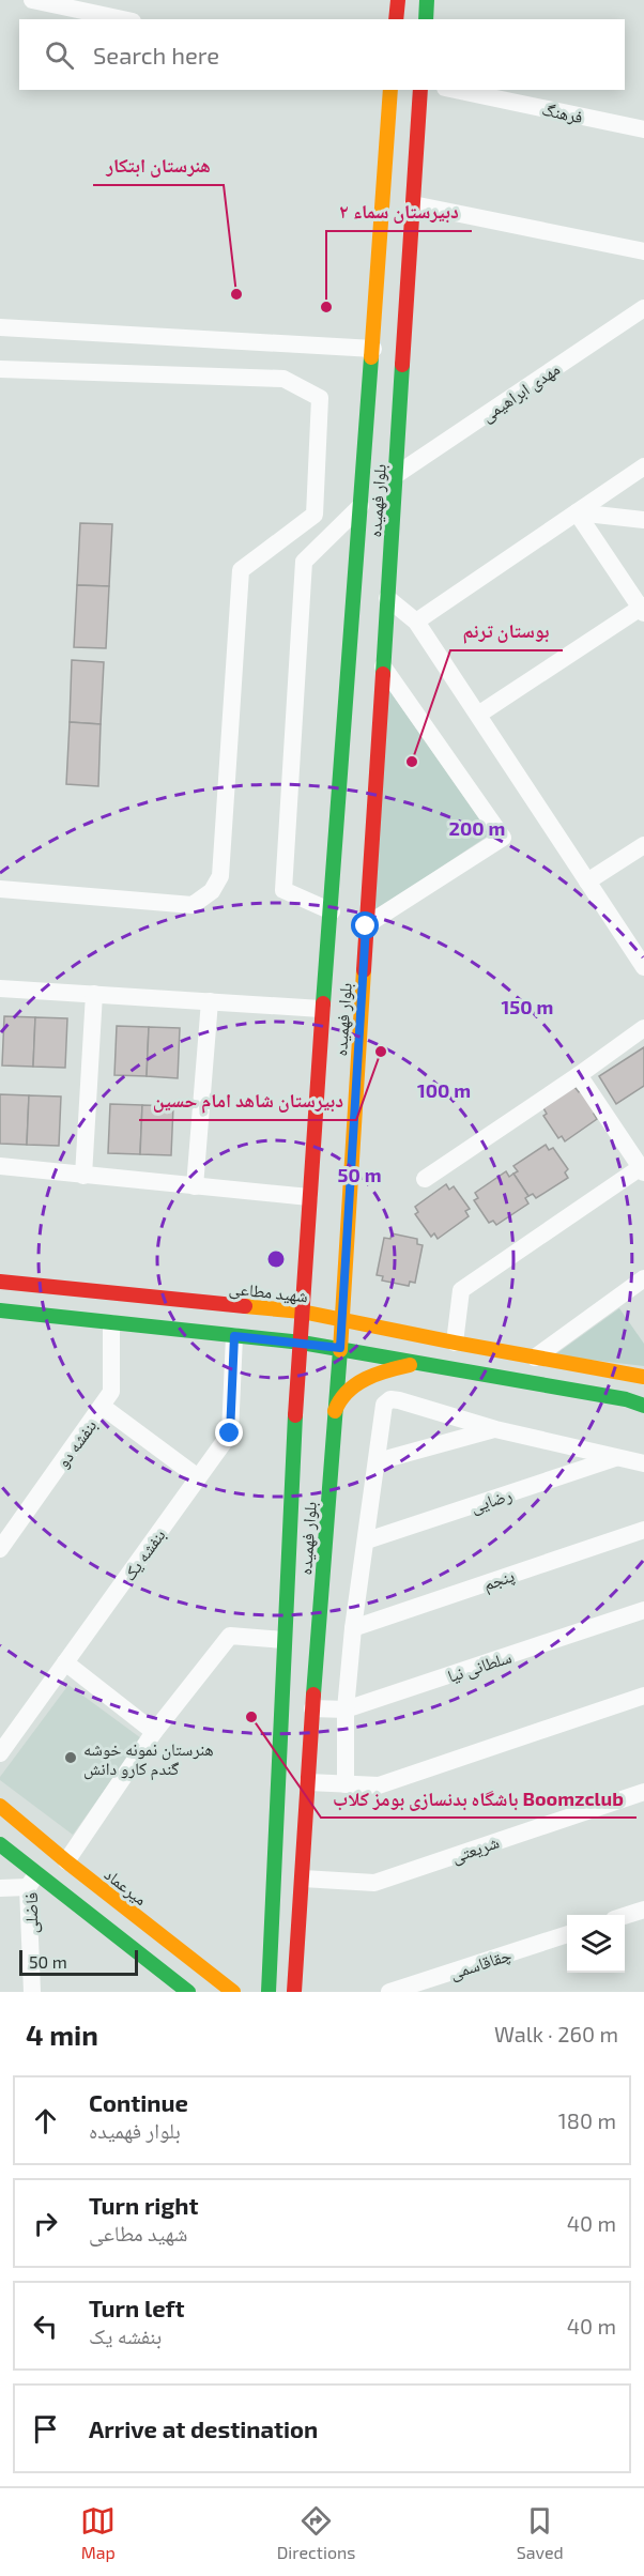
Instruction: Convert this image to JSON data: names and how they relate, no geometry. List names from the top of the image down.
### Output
{
  "streets": {
    "street": [
      "فرهنگ",
      "مهدی ابراهیمی",
      "بلوار فهمیده",
      "شهید مطاعی",
      "بنفشه دو",
      "رضایی",
      "بنفشه یک",
      "پنجم",
      "سلطانی نیا",
      "شریعتی",
      "میرعماد",
      "فاضلی",
      "چقاقاسمی"
    ]
  },
  "crossings": [
    ["مهدی ابراهیمی", "بلوار فهمیده"],
    ["بلوار فهمیده", "شهید مطاعی"],
    ["بلوار فهمیده", "سلطانی نیا"],
    ["بلوار فهمیده", "شریعتی"]
  ],
  "places": [
    "هنرستان ابتکار",
    "دبیرستان سماء ٢",
    "بوستان ترنم",
    "دبیرستان شاهد امام حسین",
    "باشگاه بدنسازی بومز کلاب Boomzclub",
    "هنرستان نمونه خوشه گندم کارو دانش"
  ],
  "scale_bar": "50 m",
  "page": {
    "search": "Search here",
    "scale": "50 m",
    "heading": ["4 min", "Walk · 260 m"],
    "list": [
      ["Continue", "بلوار فهمیده", "180 m"],
      ["Turn right", "شهید مطاعی", "40 m"],
      ["Turn left", "بنفشه یک", "40 m"],
      "Arrive at destination"
    ],
    "nav": ["Map", "Directions", "Saved"]
  },
  "rings": [
    "200 m",
    "150 m",
    "100 m",
    "50 m"
  ]
}
